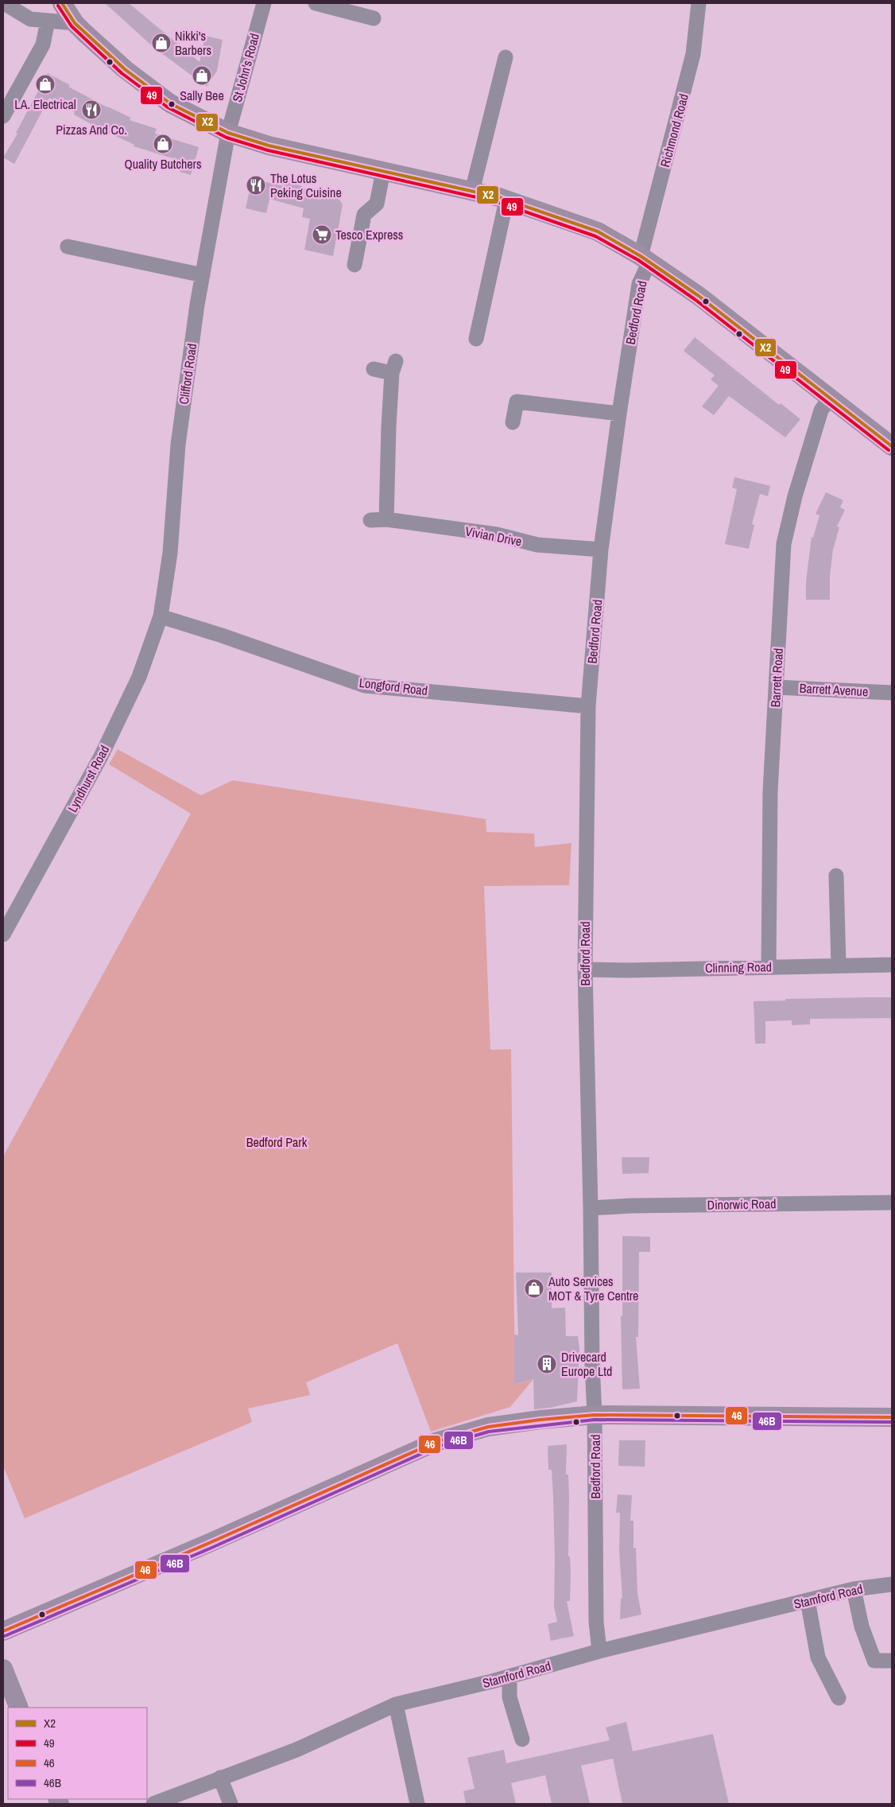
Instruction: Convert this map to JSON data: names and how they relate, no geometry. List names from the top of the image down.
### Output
{
  "streets": {
    "street": [
      "St John's Road",
      "Richmond Road",
      "Bedford Road",
      "Clifford Road",
      "Vivian Drive",
      "Barrett Road",
      "Longford Road",
      "Barrett Avenue",
      "Lyndhurst Road",
      "Clinning Road",
      "Dinorwic Road",
      "Stamford Road"
    ]
  },
  "crossings": [
    ["St John's Road", "Clifford Road"],
    ["Richmond Road", "Bedford Road"],
    ["Bedford Road", "Vivian Drive"],
    ["Bedford Road", "Longford Road"],
    ["Bedford Road", "Clinning Road"],
    ["Bedford Road", "Dinorwic Road"],
    ["Bedford Road", "Stamford Road"],
    ["Clifford Road", "Longford Road"],
    ["Clifford Road", "Lyndhurst Road"],
    ["Barrett Road", "Barrett Avenue"],
    ["Barrett Road", "Clinning Road"],
    ["Longford Road", "Lyndhurst Road"]
  ],
  "parks": ["Bedford Park"],
  "places": {
    "shop": [
      "Nikki's Barbers",
      "Sally Bee",
      "LA. Electrical",
      "Quality Butchers",
      "Auto Services MOT & Tyre Centre"
    ],
    "restaurant": ["Pizzas And Co.", "The Lotus Peking Cuisine"],
    "supermarket": ["Tesco Express"],
    "building": ["Drivecard Europe Ltd"]
  },
  "lines": [
    "transit line X2",
    "transit line 49",
    "transit line 46",
    "transit line 46B"
  ],
  "legend": [
    "X2",
    "49",
    "46",
    "46B"
  ]
}
